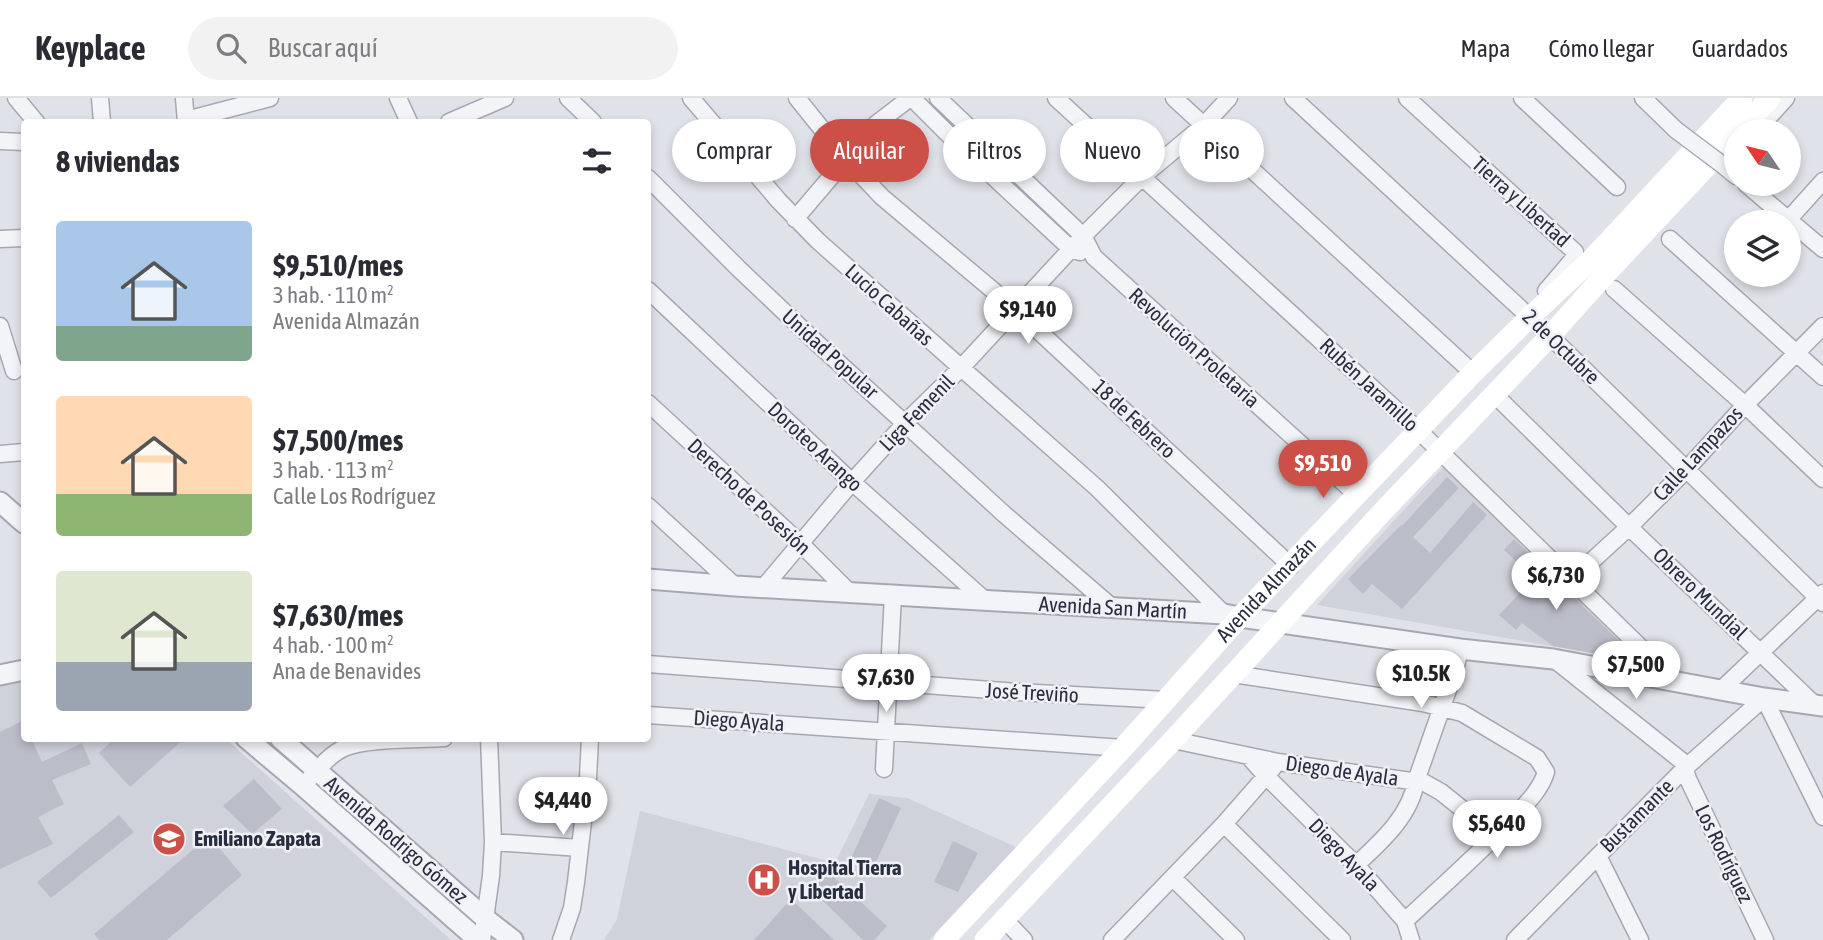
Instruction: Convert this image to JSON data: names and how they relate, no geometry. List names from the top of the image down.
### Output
{
  "streets": {
    "main road": ["Avenida Almazán"],
    "street": [
      "Tierra y Libertad",
      "Lucio Cabañas",
      "2 de Octubre",
      "Revolución Proletaria",
      "Unidad Popular",
      "Rubén Jaramillo",
      "Liga Femenil",
      "18 de Febrero",
      "Doroteo Arango",
      "Calle Lampazos",
      "Derecho de Posesión",
      "Obrero Mundial",
      "Avenida San Martín",
      "José Treviño",
      "Diego Ayala",
      "Diego de Ayala",
      "Bustamante",
      "Avenida Rodrigo Gómez",
      "Los Rodríguez"
    ]
  },
  "crossings": [
    ["Tierra y Libertad", "2 de Octubre"],
    ["Tierra y Libertad", "Avenida Almazán"],
    ["Lucio Cabañas", "Liga Femenil"],
    ["Lucio Cabañas", "Avenida Almazán"],
    ["Lucio Cabañas", "Avenida San Martín"],
    ["2 de Octubre", "Calle Lampazos"],
    ["2 de Octubre", "Avenida Almazán"],
    ["Revolución Proletaria", "Liga Femenil"],
    ["Revolución Proletaria", "Avenida Almazán"],
    ["Unidad Popular", "Liga Femenil"],
    ["Unidad Popular", "Avenida San Martín"],
    ["Rubén Jaramillo", "Calle Lampazos"],
    ["Rubén Jaramillo", "Avenida Almazán"],
    ["Rubén Jaramillo", "Avenida San Martín"],
    ["Liga Femenil", "18 de Febrero"],
    ["Liga Femenil", "Doroteo Arango"],
    ["Liga Femenil", "Derecho de Posesión"],
    ["Liga Femenil", "Avenida San Martín"],
    ["18 de Febrero", "Avenida Almazán"],
    ["Doroteo Arango", "Avenida San Martín"],
    ["Calle Lampazos", "Obrero Mundial"],
    ["Derecho de Posesión", "Avenida San Martín"],
    ["Avenida Almazán", "Obrero Mundial"],
    ["Avenida Almazán", "Avenida San Martín"],
    ["Avenida Almazán", "José Treviño"],
    ["Avenida Almazán", "Diego Ayala"],
    ["Avenida Almazán", "Diego de Ayala"],
    ["Obrero Mundial", "Avenida San Martín"],
    ["Avenida San Martín", "Bustamante"],
    ["Diego Ayala", "Diego de Ayala"],
    ["Bustamante", "Los Rodríguez"]
  ],
  "places": {
    "school or university": ["Emiliano Zapata"],
    "hospital": ["Hospital Tierra y Libertad"]
  },
  "north": "top left",
  "page": {
    "header": "Keyplace",
    "search": "Buscar aquí",
    "nav": ["Mapa", "Cómo llegar", "Guardados"],
    "chip": [
      "Comprar",
      "Alquilar",
      "Filtros",
      "Nuevo",
      "Piso"
    ],
    "heading": "8 viviendas",
    "list": [
      {
        "name": "$9,510/mes",
        "note": "3 hab. · 110 m² · Avenida Almazán"
      },
      {
        "name": "$7,500/mes",
        "note": "3 hab. · 113 m² · Calle Los Rodríguez"
      },
      {
        "name": "$7,630/mes",
        "note": "4 hab. · 100 m² · Ana de Benavides"
      }
    ],
    "price": [
      "$9,140",
      "$9,510",
      "$6,730",
      "$7,500",
      "$10.5K",
      "$7,630",
      "$4,440",
      "$5,640"
    ]
  }
}
